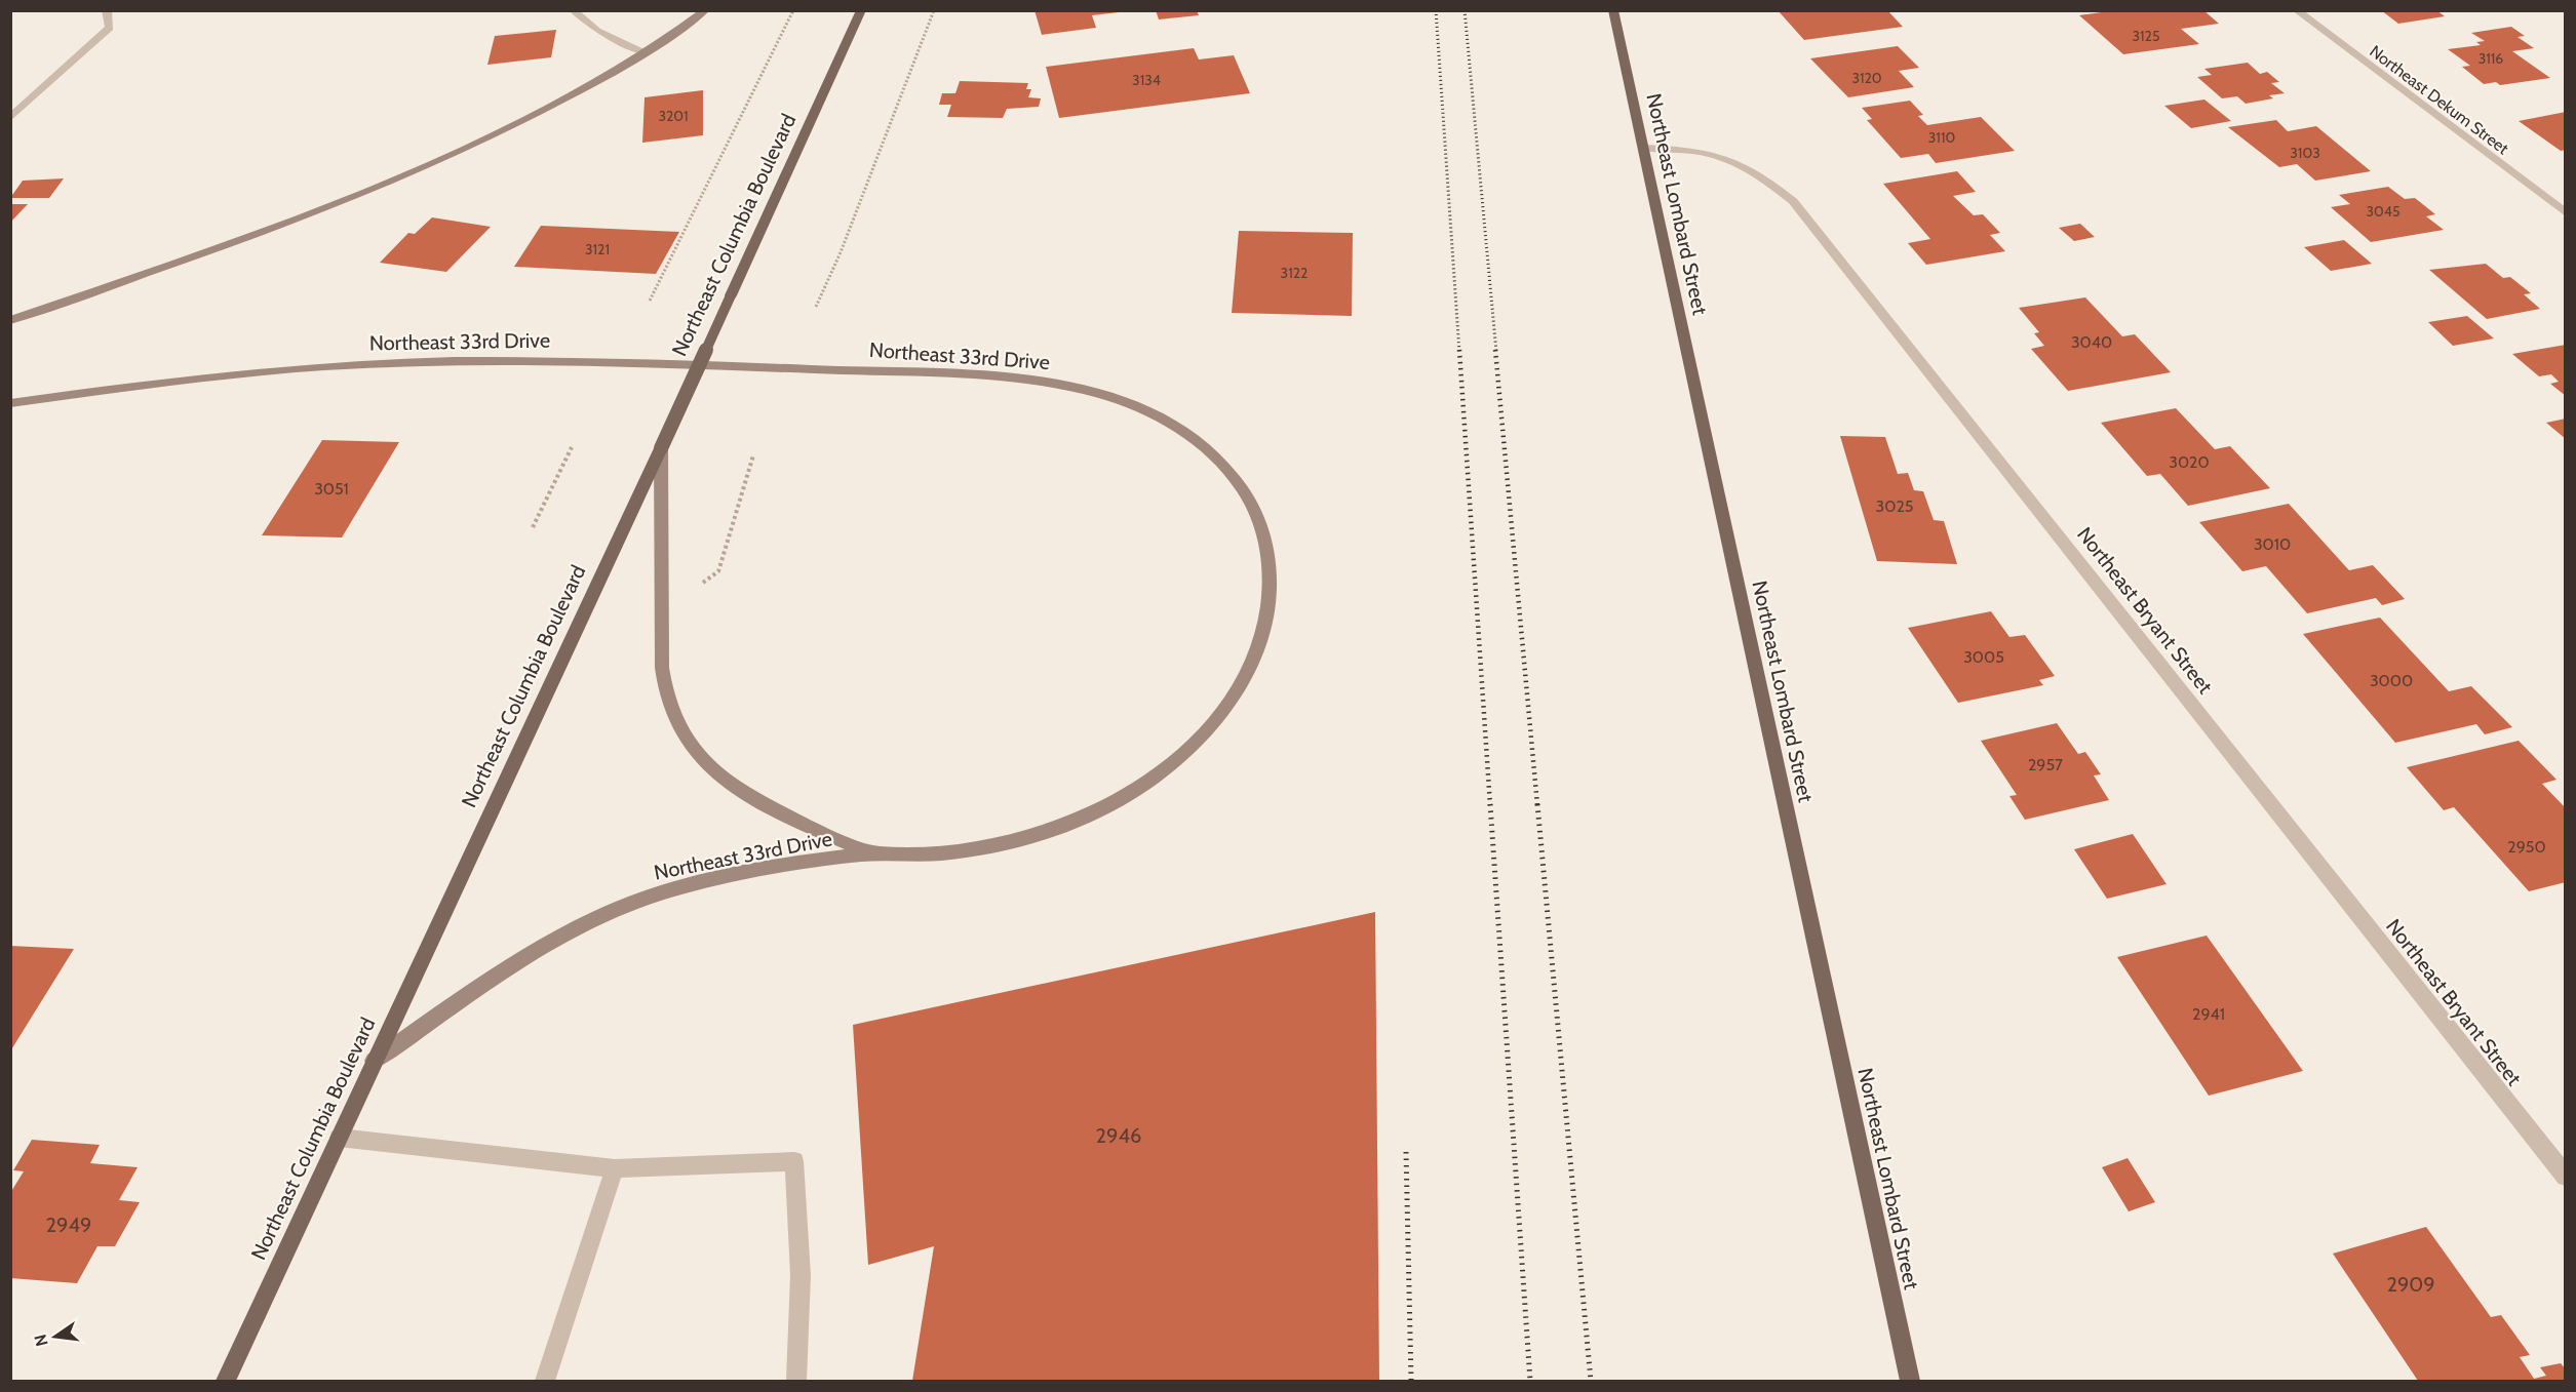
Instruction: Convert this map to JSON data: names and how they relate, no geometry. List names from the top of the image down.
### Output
{
  "streets": {
    "main road": ["Northeast Lombard Street", "Northeast Columbia Boulevard", "Northeast 33rd Drive"],
    "street": ["Northeast Dekum Street", "Northeast Bryant Street"]
  },
  "crossings": [
    ["Northeast Lombard Street", "Northeast Bryant Street"],
    ["Northeast Columbia Boulevard", "Northeast 33rd Drive"]
  ],
  "house_numbers": [
    "3125",
    "3116",
    "3120",
    "3134",
    "3201",
    "3110",
    "3103",
    "3045",
    "3121",
    "3122",
    "3040",
    "3020",
    "3051",
    "3025",
    "3010",
    "3005",
    "3000",
    "2957",
    "2950",
    "2941",
    "2946",
    "2949",
    "2909"
  ],
  "north": "left"
}
